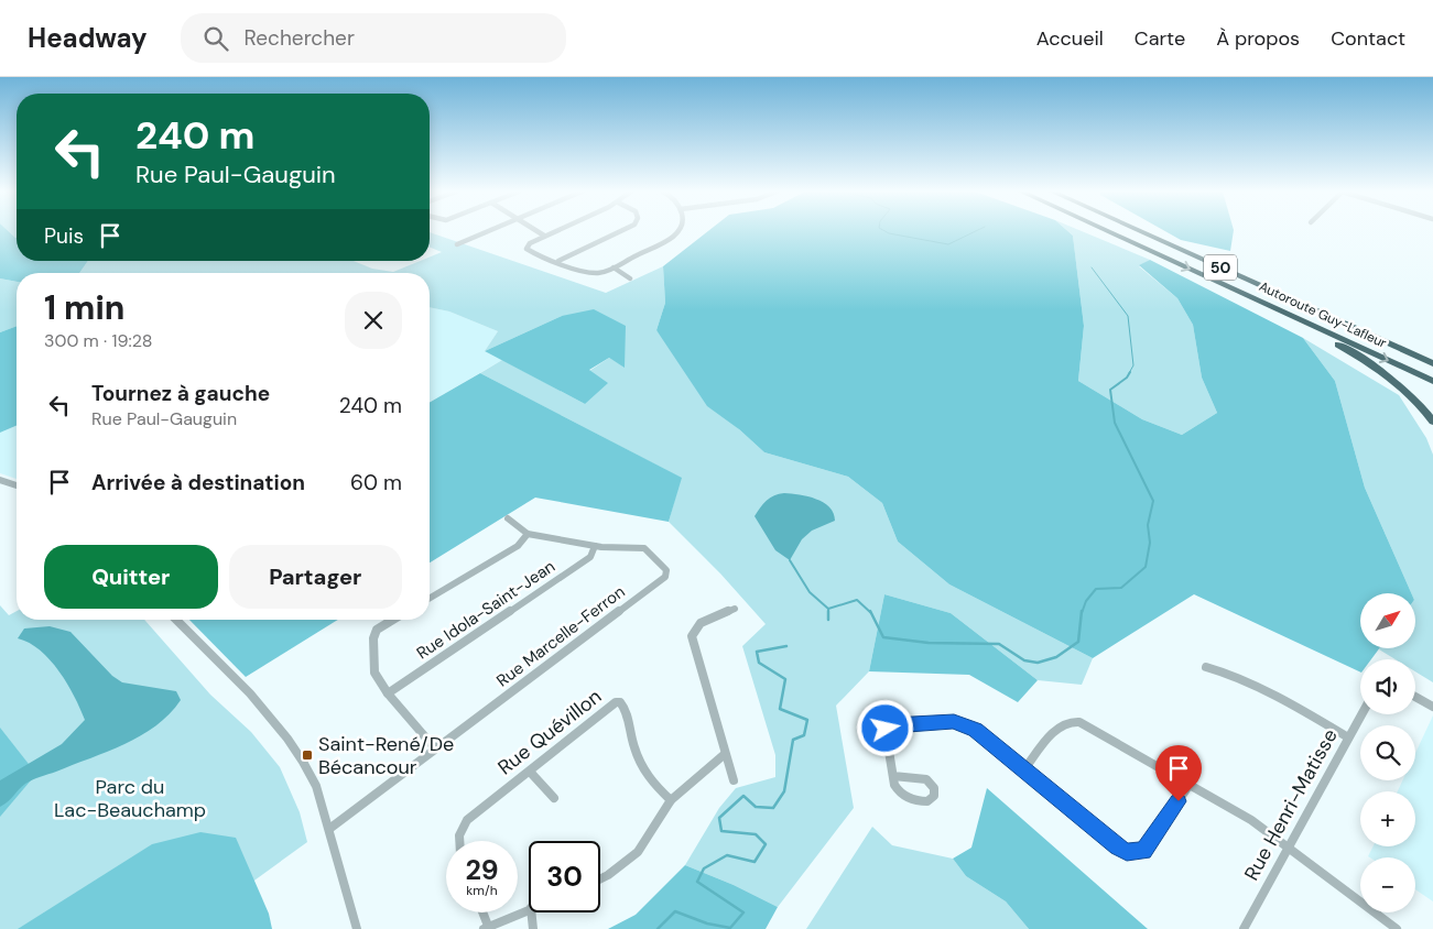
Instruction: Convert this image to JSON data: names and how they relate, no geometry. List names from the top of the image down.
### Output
{
  "streets": {
    "highway": ["50", "Autoroute Guy-Lafleur"],
    "street": [
      "Rue Idola-Saint-Jean",
      "Rue Marcelle-Ferron",
      "Rue Quévillon",
      "Rue Henri-Matisse"
    ]
  },
  "crossings": [
    ["Rue Idola-Saint-Jean", "Rue Marcelle-Ferron"]
  ],
  "parks": ["Parc du Lac-Beauchamp"],
  "places": {
    "transit": ["Saint-René/De Bécancour"]
  },
  "north": "top right",
  "page": {
    "header": "Headway",
    "search": "Rechercher",
    "nav": [
      "Accueil",
      "Carte",
      "À propos",
      "Contact"
    ],
    "turn": ["240 m", "Rue Paul-Gauguin"],
    "then": "Puis",
    "heading": ["1 min", "300 m · 19:28"],
    "list": [
      {
        "name": "Tournez à gauche",
        "note": "Rue Paul-Gauguin",
        "value": "240 m"
      },
      {
        "name": "Arrivée à destination",
        "value": "60 m"
      }
    ],
    "buttons": ["Quitter", "Partager"],
    "map_buttons": ["+", "−"],
    "speed": "29 km/h",
    "limit": "30"
  }
}
